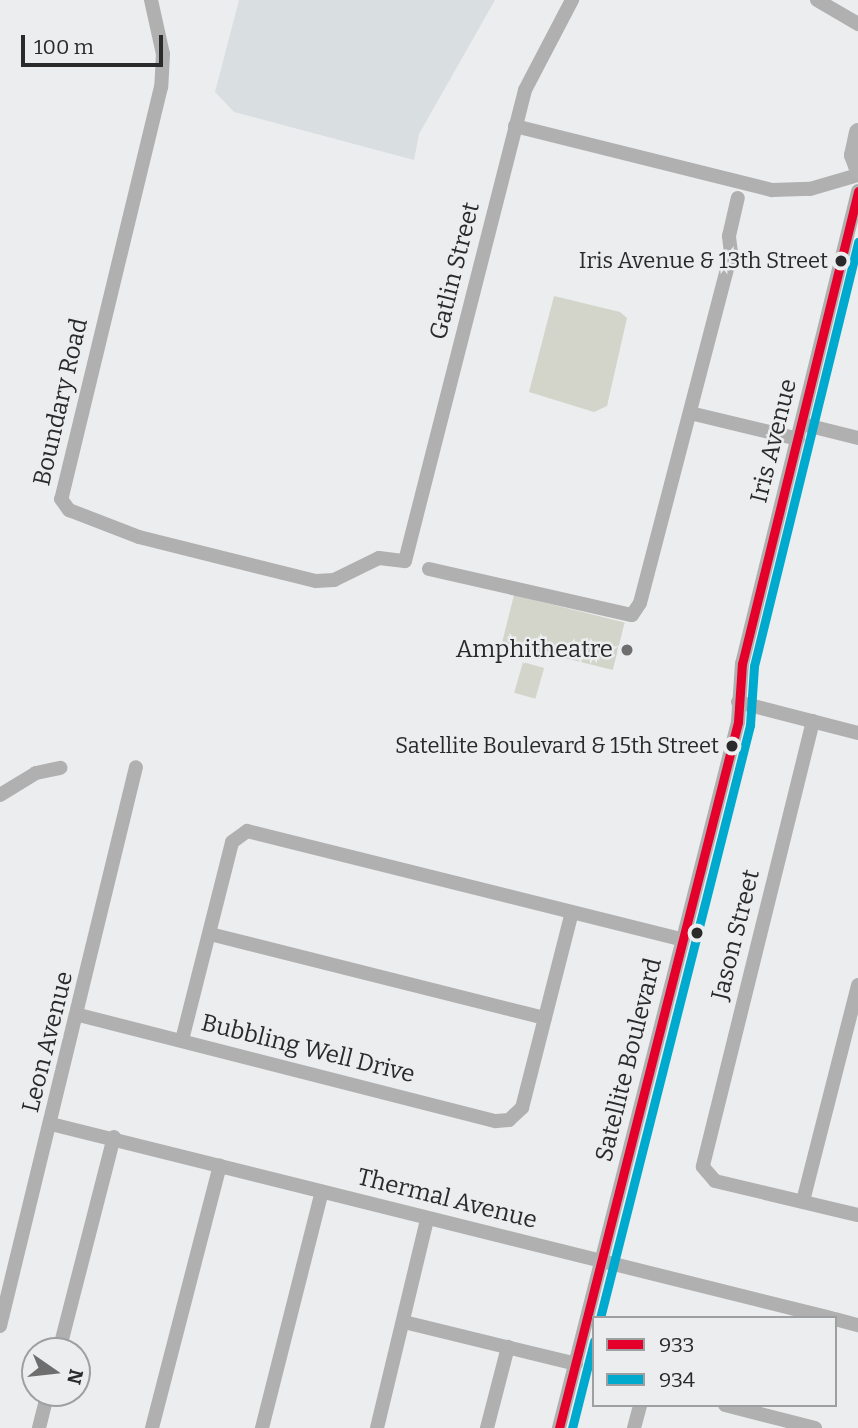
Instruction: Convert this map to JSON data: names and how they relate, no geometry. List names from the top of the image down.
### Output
{
  "streets": {
    "street": [
      "Gatlin Street",
      "Boundary Road",
      "Iris Avenue",
      "Jason Street",
      "Leon Avenue",
      "Bubbling Well Drive",
      "Satellite Boulevard",
      "Thermal Avenue"
    ]
  },
  "crossings": [
    ["Gatlin Street", "Boundary Road"],
    ["Iris Avenue", "Satellite Boulevard"],
    ["Leon Avenue", "Bubbling Well Drive"],
    ["Leon Avenue", "Thermal Avenue"],
    ["Satellite Boulevard", "Thermal Avenue"]
  ],
  "places": ["Iris Avenue & 13th Street", "Amphitheatre", "Satellite Boulevard & 15th Street"],
  "lines": ["transit line 933", "transit line 934"],
  "legend": ["933", "934"],
  "scale_bar": "100 m",
  "north": "right"
}
